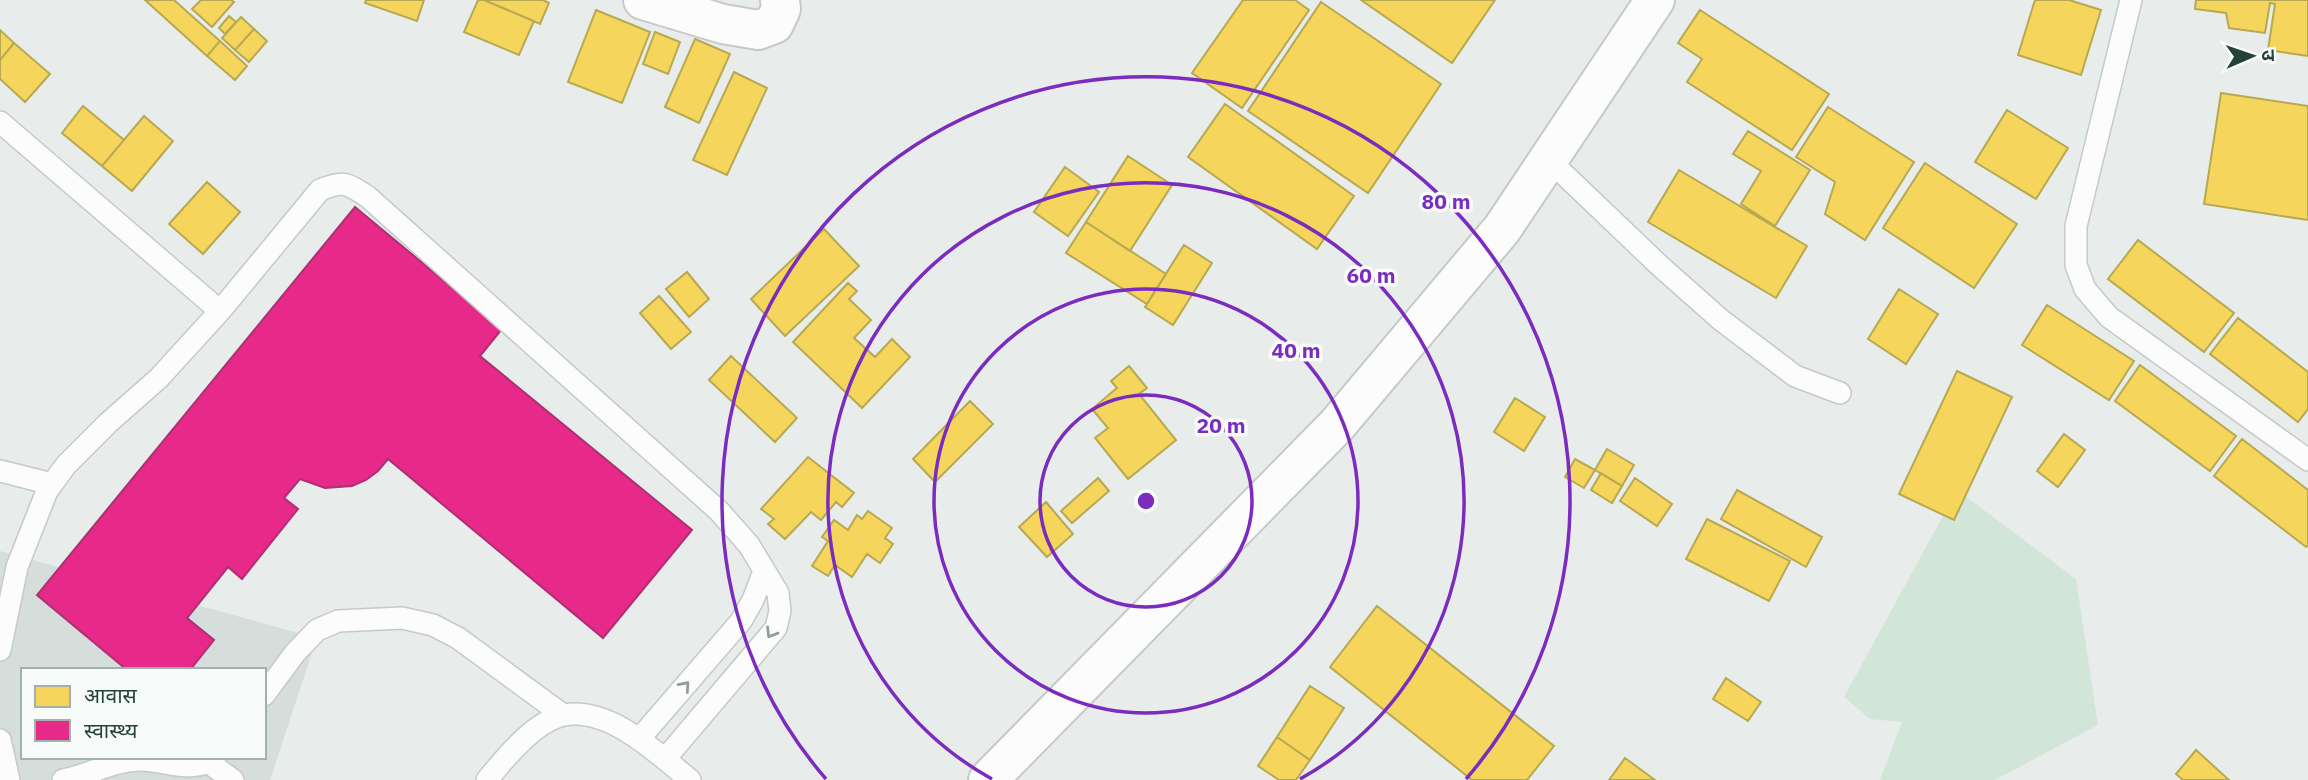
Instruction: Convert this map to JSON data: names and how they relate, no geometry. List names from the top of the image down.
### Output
{
  "legend": ["आवास", "स्वास्थ्य"],
  "north": "right",
  "rings": [
    "80 m",
    "60 m",
    "40 m",
    "20 m"
  ]
}
